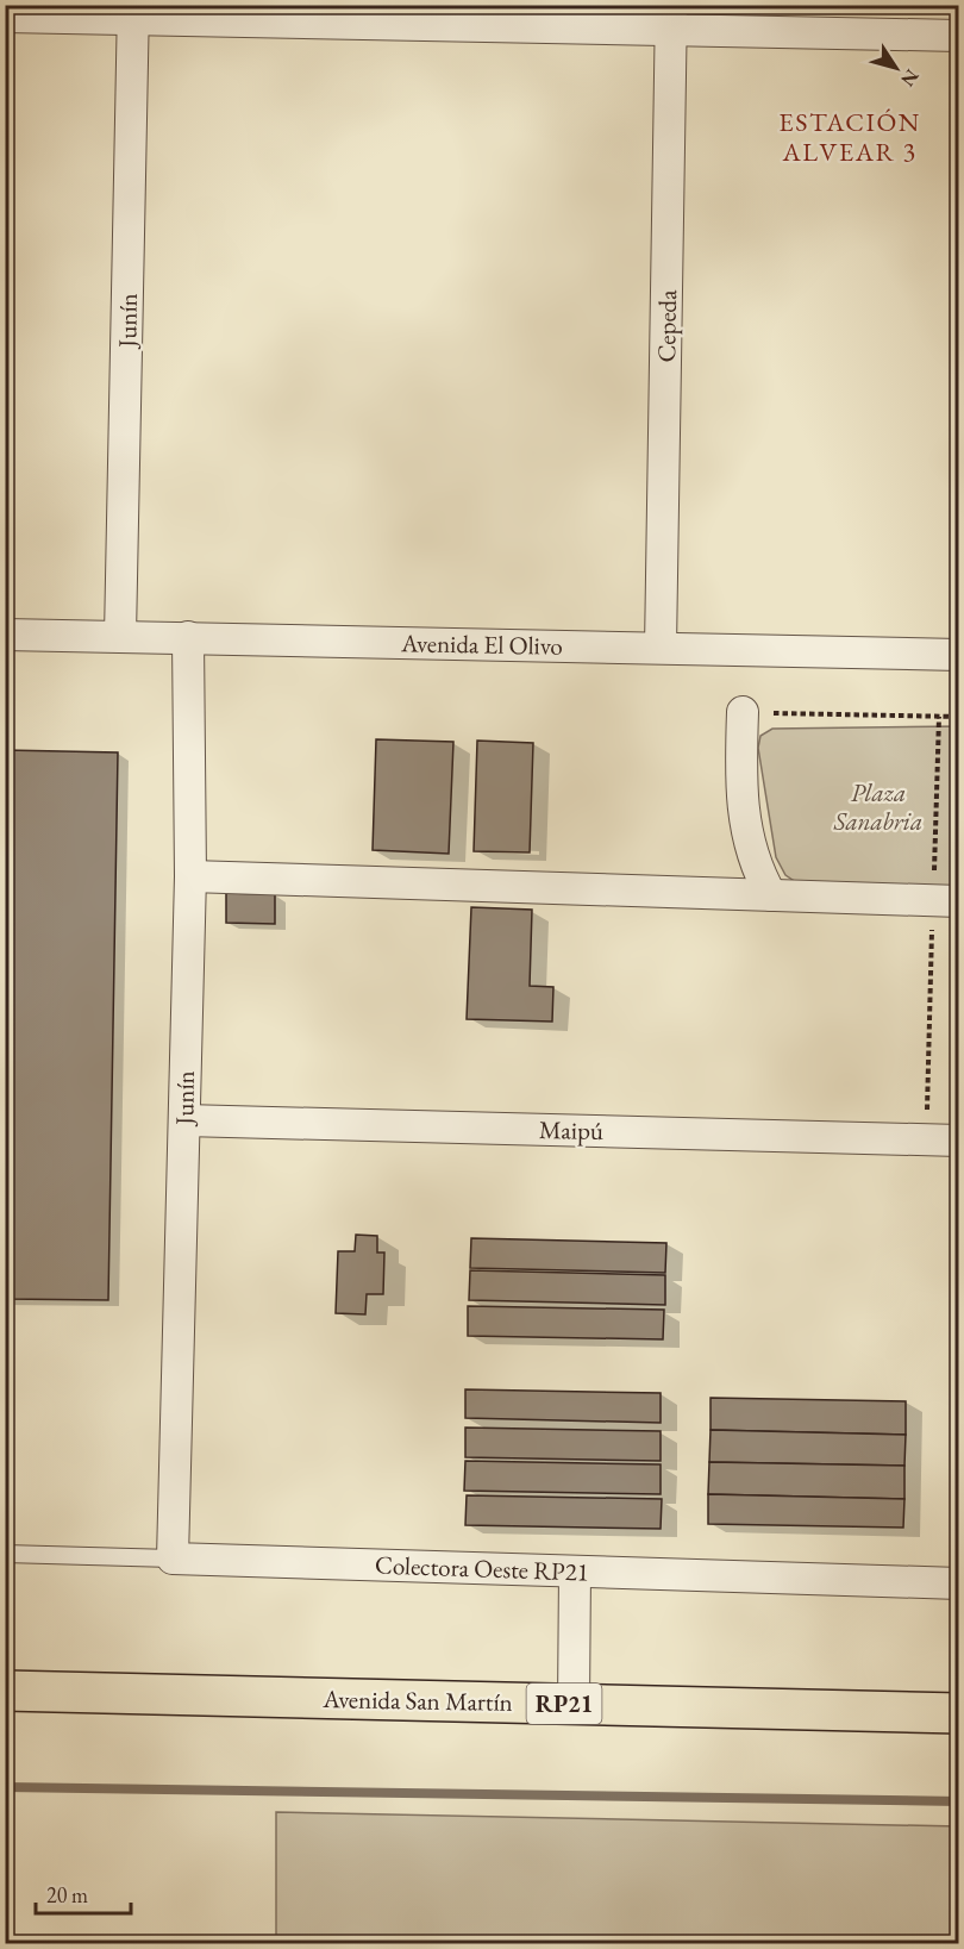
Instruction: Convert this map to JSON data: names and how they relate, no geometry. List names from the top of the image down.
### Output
{
  "streets": {
    "main road": ["Avenida San Martín", "RP21"],
    "street": [
      "Junín",
      "Cepeda",
      "Avenida El Olivo",
      "Maipú",
      "Colectora Oeste RP21"
    ]
  },
  "crossings": [
    ["Junín", "Avenida El Olivo"],
    ["Junín", "Maipú"],
    ["Junín", "Colectora Oeste RP21"],
    ["Cepeda", "Avenida El Olivo"]
  ],
  "districts": ["ESTACIÓN ALVEAR 3"],
  "parks": ["Plaza Sanabria"],
  "scale_bar": "20 m",
  "north": "bottom right"
}
